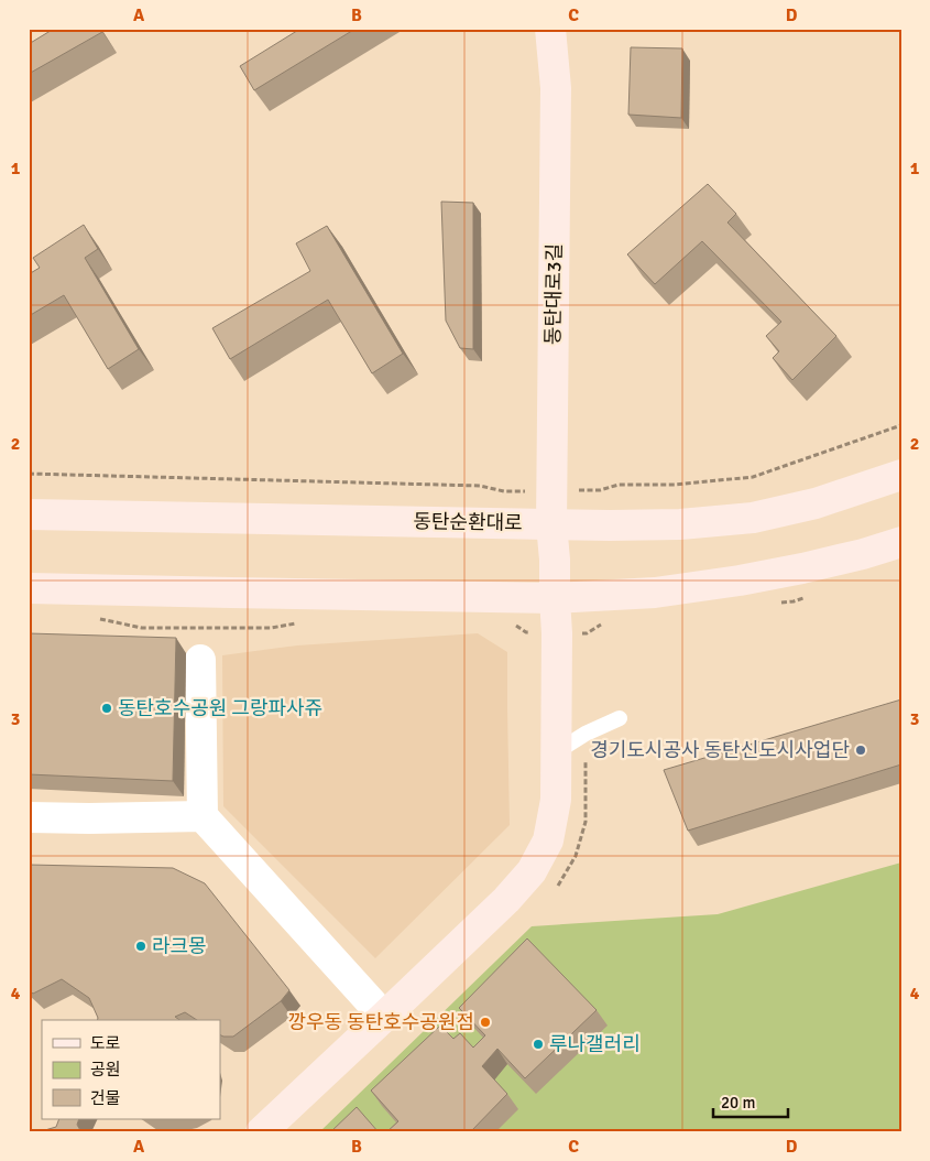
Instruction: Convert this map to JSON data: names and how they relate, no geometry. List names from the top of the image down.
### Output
{
  "streets": {
    "main road": ["동탄대로3길", "동탄순환대로"]
  },
  "crossings": [
    ["동탄대로3길", "동탄순환대로"]
  ],
  "places": [
    "동탄호수공원 그랑파사쥬",
    "경기도시공사 동탄신도시사업단",
    "라크몽",
    "깡우동 동탄호수공원점",
    "루나갤러리"
  ],
  "legend": ["도로", "공원", "건물"],
  "scale_bar": "20 m",
  "grid": {
    "columns": [
      "A",
      "B",
      "C",
      "D"
    ],
    "rows": [
      "1",
      "2",
      "3",
      "4"
    ]
  }
}
